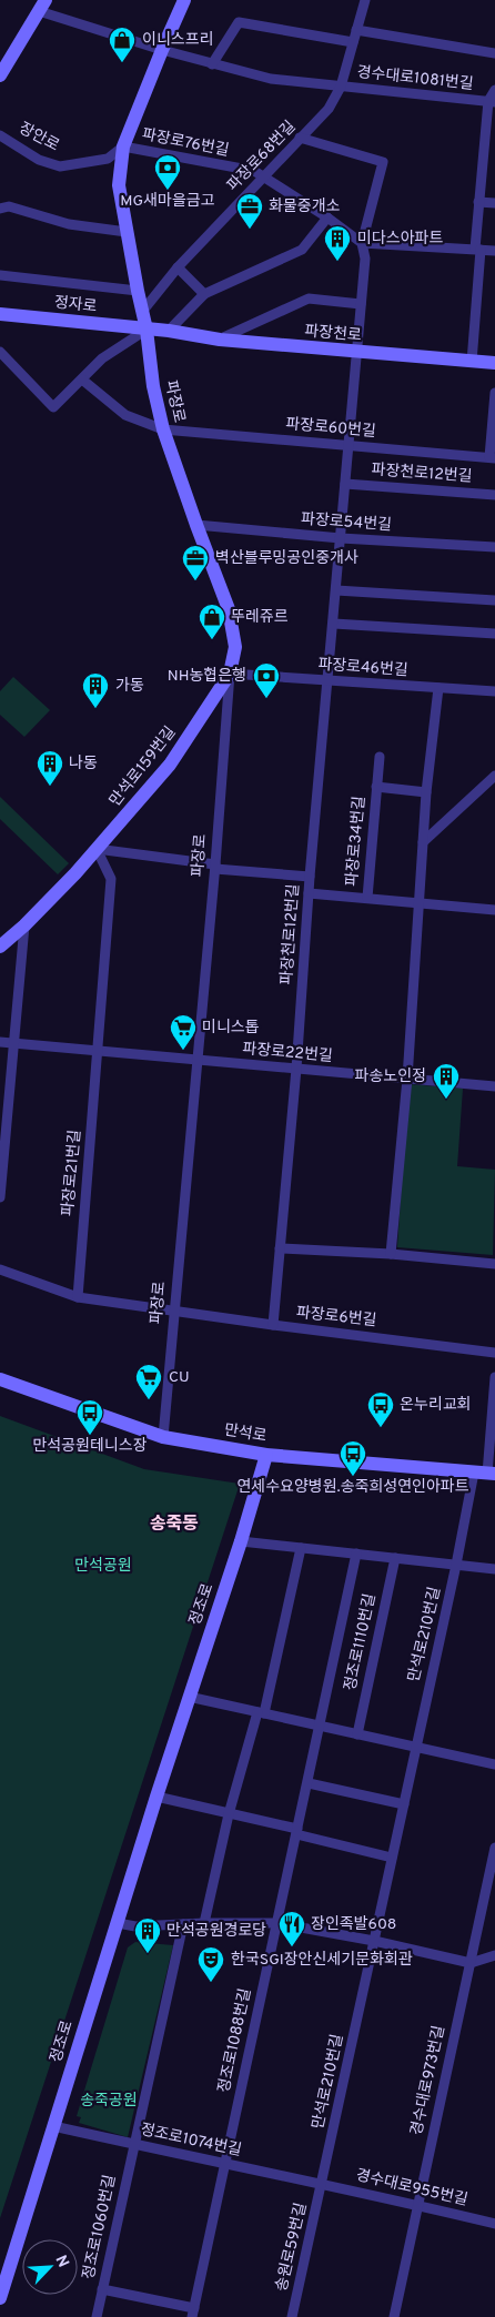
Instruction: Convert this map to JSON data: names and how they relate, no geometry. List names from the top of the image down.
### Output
{
  "streets": {
    "street": [
      "경수대로1081번길",
      "장안로",
      "파장로76번길",
      "파장로68번길",
      "정자로",
      "파장천로",
      "파장로",
      "파장로60번길",
      "파장천로12번길",
      "파장로54번길",
      "파장로46번길",
      "만석로159번길",
      "파장로34번길",
      "파장로22번길",
      "파장로21번길",
      "파장로6번길",
      "만석로",
      "정조로",
      "만석로210번길",
      "정조로1110번길",
      "정조로1088번길",
      "경수대로973번길",
      "정조로1074번길",
      "경수대로955번길",
      "정조로1060번길",
      "송원로59번길"
    ]
  },
  "crossings": [
    ["경수대로1081번길", "파장로68번길"],
    ["경수대로1081번길", "파장로"],
    ["장안로", "파장로76번길"],
    ["장안로", "파장로"],
    ["파장로76번길", "파장로68번길"],
    ["파장로76번길", "파장로"],
    ["파장로76번길", "파장천로12번길"],
    ["파장로68번길", "파장로"],
    ["파장로68번길", "파장천로12번길"],
    ["정자로", "파장천로"],
    ["정자로", "파장로"],
    ["파장천로", "파장로"],
    ["파장천로", "파장천로12번길"],
    ["파장로", "파장로60번길"],
    ["파장로", "파장로54번길"],
    ["파장로", "파장로46번길"],
    ["파장로", "만석로159번길"],
    ["파장로", "파장로22번길"],
    ["파장로", "파장로6번길"],
    ["파장로", "만석로"],
    ["파장로60번길", "파장천로12번길"],
    ["파장천로12번길", "파장로54번길"],
    ["파장천로12번길", "파장로46번길"],
    ["파장천로12번길", "파장로34번길"],
    ["파장천로12번길", "파장로22번길"],
    ["파장천로12번길", "파장로6번길"],
    ["파장로46번길", "만석로159번길"],
    ["만석로159번길", "파장로21번길"],
    ["파장로21번길", "파장로6번길"],
    ["만석로", "정조로"],
    ["만석로", "만석로210번길"],
    ["정조로", "정조로1074번길"],
    ["만석로210번길", "정조로1074번길"],
    ["만석로210번길", "경수대로955번길"],
    ["만석로210번길", "송원로59번길"],
    ["정조로1110번길", "정조로1088번길"],
    ["정조로1088번길", "정조로1074번길"],
    ["경수대로973번길", "경수대로955번길"],
    ["정조로1074번길", "경수대로955번길"],
    ["정조로1074번길", "정조로1060번길"],
    ["정조로1074번길", "송원로59번길"],
    ["경수대로955번길", "송원로59번길"]
  ],
  "districts": ["송죽동"],
  "parks": ["만석공원", "송죽공원"],
  "places": {
    "shop": ["이니스프리", "뚜레쥬르"],
    "bank": ["MG새마을금고", "NH농협은행"],
    "office": ["화물중개소", "벽산블루밍공인중개사"],
    "building": [
      "미다스아파트",
      "가동",
      "나동",
      "파송노인정",
      "만석공원경로당"
    ],
    "supermarket": ["미니스톱", "CU"],
    "bus stop": ["온누리교회", "만석공원테니스장", "연세수요양병원.송죽희성연인아파트"],
    "restaurant": ["장인족발608"],
    "theatre": ["한국SGI장안신세기문화회관"]
  },
  "north": "top right"
}
